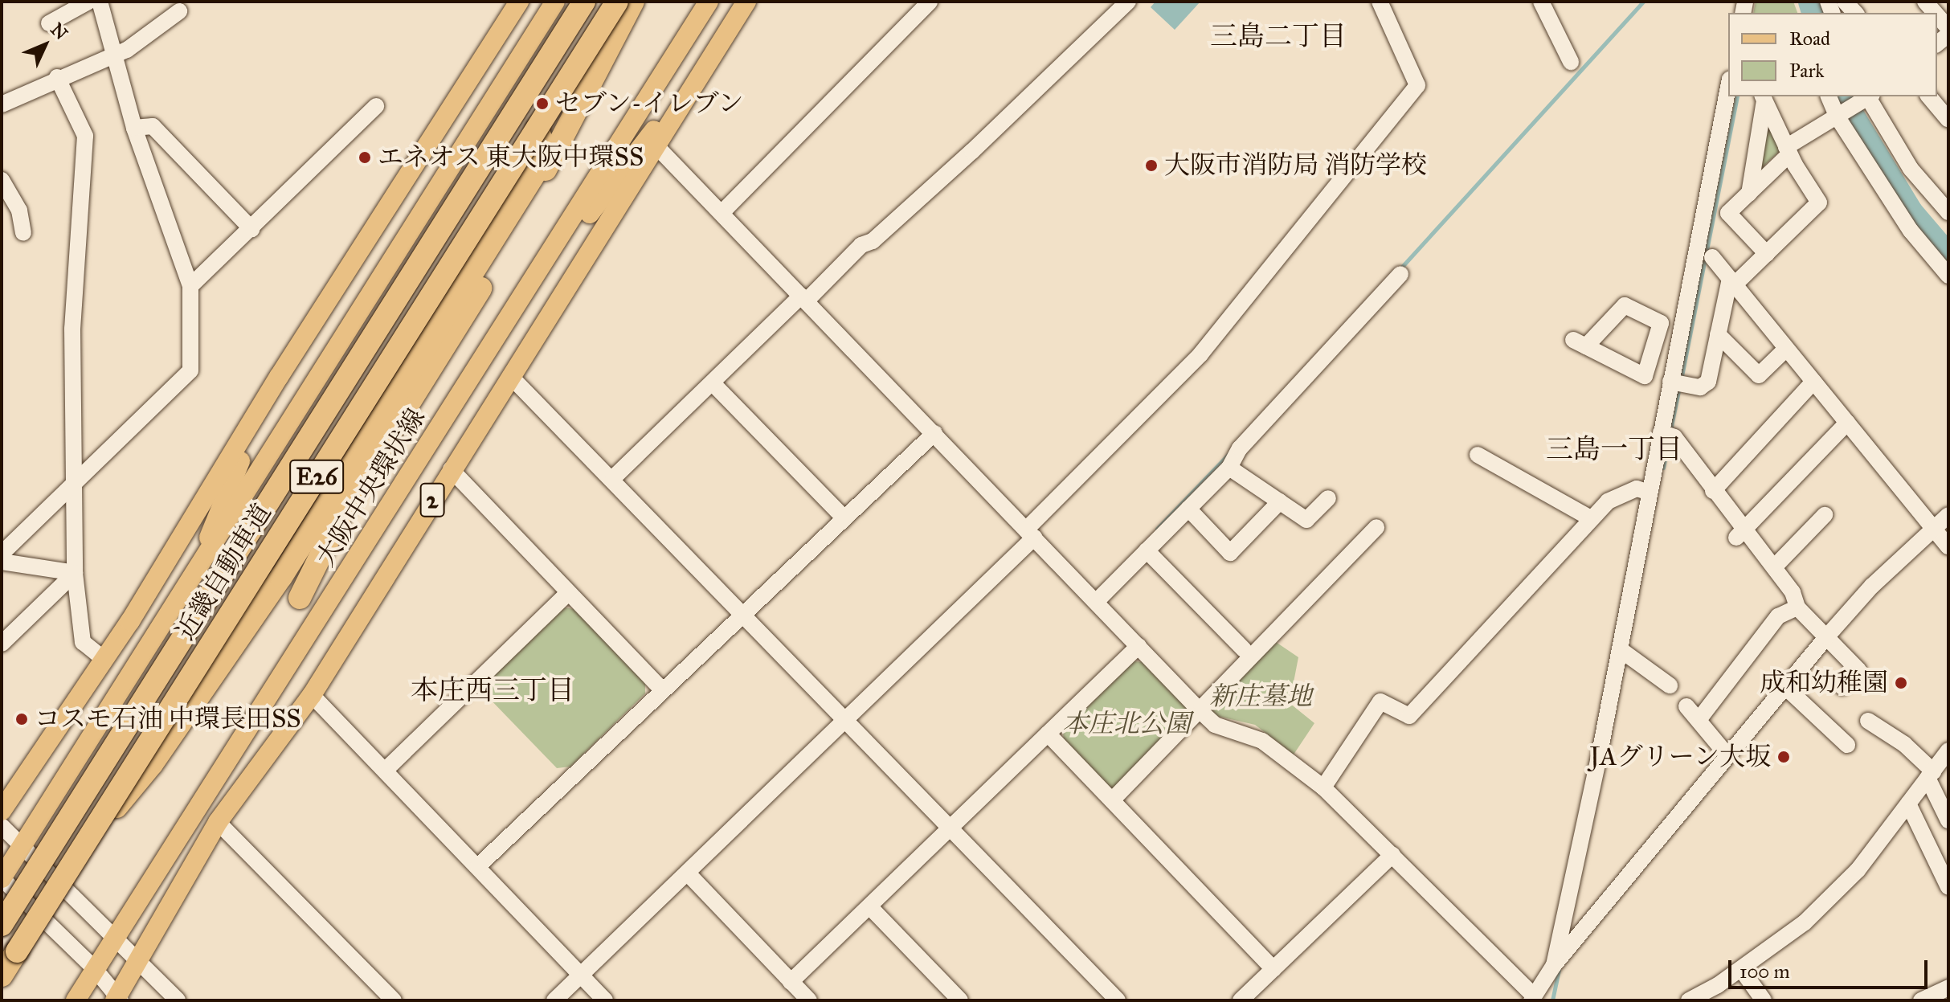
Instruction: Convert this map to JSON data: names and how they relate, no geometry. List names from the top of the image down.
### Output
{
  "streets": {
    "highway": ["E26", "近畿自動車道"],
    "main road": ["大阪中央環状線", "2"]
  },
  "districts": ["三島二丁目", "三島一丁目", "本庄西三丁目"],
  "parks": ["新庄墓地", "本庄北公園"],
  "places": [
    "セブン-イレブン",
    "エネオス 東大阪中環SS",
    "大阪市消防局 消防学校",
    "成和幼稚園",
    "コスモ石油 中環長田SS",
    "JAグリーン大坂"
  ],
  "legend": ["Road", "Park"],
  "scale_bar": "100 m",
  "north": "top right"
}
